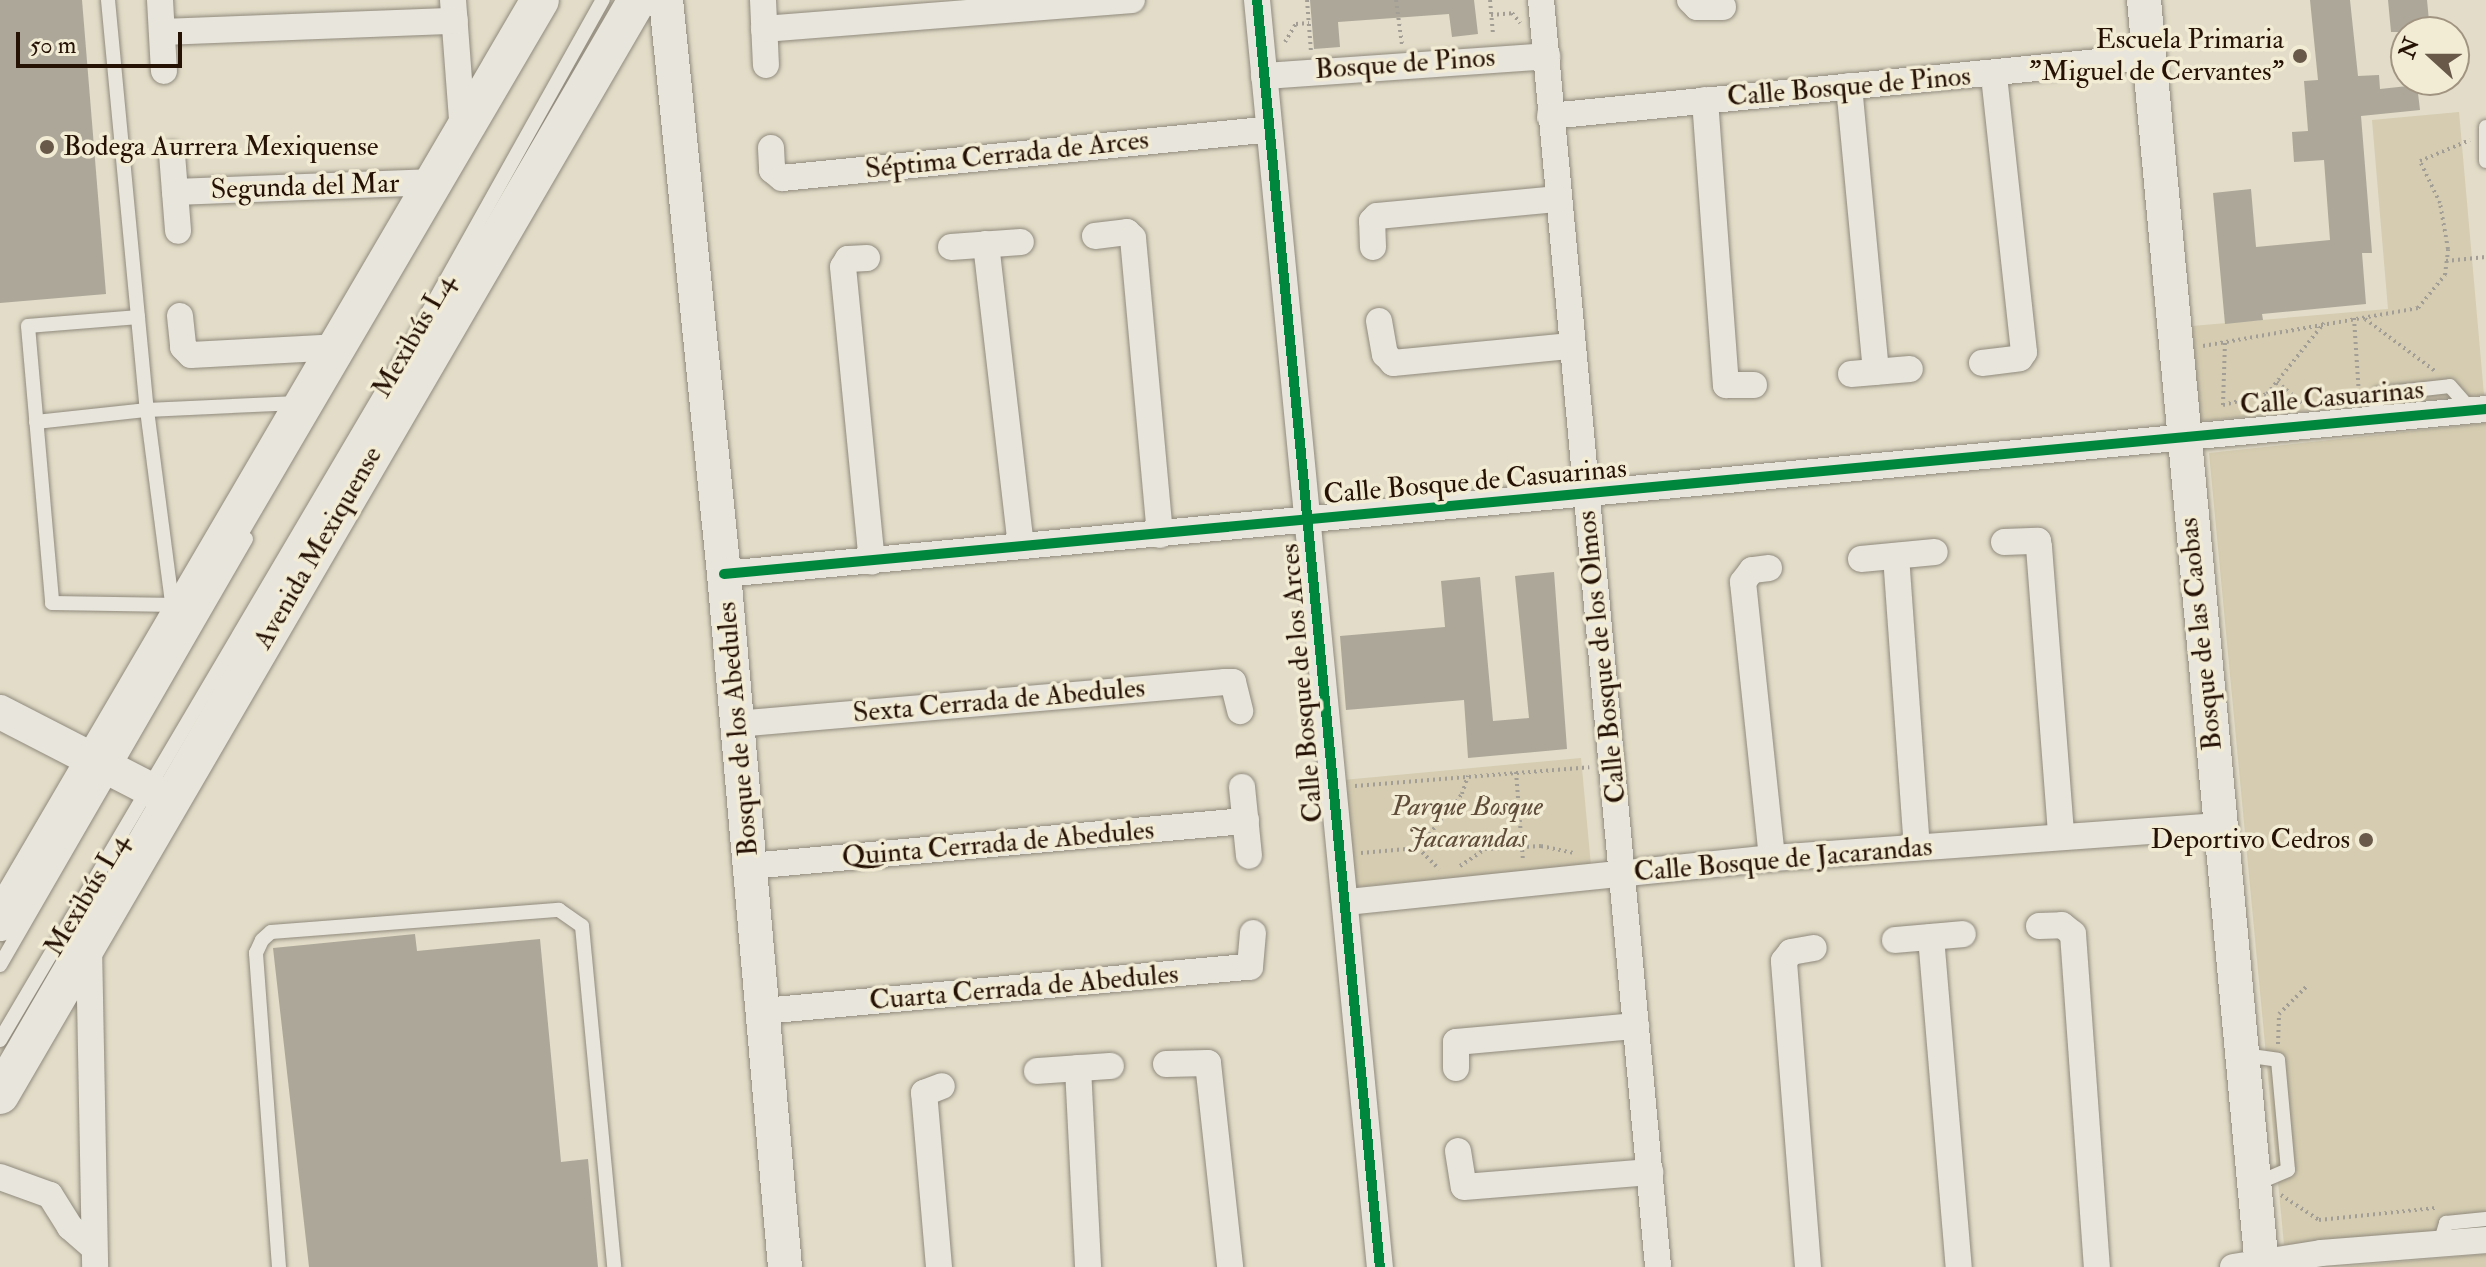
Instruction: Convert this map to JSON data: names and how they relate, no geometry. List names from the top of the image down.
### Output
{
  "streets": {
    "main road": ["Avenida Mexiquense"],
    "street": [
      "Bosque de Pinos",
      "Calle Bosque de Pinos",
      "Séptima Cerrada de Arces",
      "Segunda del Mar",
      "Calle Casuarinas",
      "Calle Bosque de Casuarinas",
      "Bosque de las Caobas",
      "Calle Bosque de los Olmos",
      "Calle Bosque de los Arces",
      "Sexta Cerrada de Abedules",
      "Bosque de los Abedules",
      "Quinta Cerrada de Abedules",
      "Calle Bosque de Jacarandas",
      "Cuarta Cerrada de Abedules"
    ],
    "lane": ["Mexibús L4"]
  },
  "crossings": [
    ["Bosque de Pinos", "Calle Bosque de los Olmos"],
    ["Bosque de Pinos", "Calle Bosque de los Arces"],
    ["Calle Bosque de Pinos", "Bosque de las Caobas"],
    ["Calle Bosque de Pinos", "Calle Bosque de los Olmos"],
    ["Séptima Cerrada de Arces", "Calle Bosque de los Arces"],
    ["Mexibús L4", "Avenida Mexiquense"],
    ["Calle Casuarinas", "Calle Bosque de Casuarinas"],
    ["Calle Casuarinas", "Bosque de las Caobas"],
    ["Calle Bosque de Casuarinas", "Bosque de las Caobas"],
    ["Calle Bosque de Casuarinas", "Calle Bosque de los Olmos"],
    ["Calle Bosque de Casuarinas", "Calle Bosque de los Arces"],
    ["Calle Bosque de Casuarinas", "Bosque de los Abedules"],
    ["Bosque de las Caobas", "Calle Bosque de Jacarandas"],
    ["Calle Bosque de los Olmos", "Calle Bosque de Jacarandas"],
    ["Calle Bosque de los Arces", "Calle Bosque de Jacarandas"],
    ["Sexta Cerrada de Abedules", "Bosque de los Abedules"],
    ["Bosque de los Abedules", "Quinta Cerrada de Abedules"],
    ["Bosque de los Abedules", "Cuarta Cerrada de Abedules"]
  ],
  "parks": ["Parque Bosque Jacarandas"],
  "places": ["Escuela Primaria \"Miguel de Cervantes\"", "Bodega Aurrera Mexiquense", "Deportivo Cedros"],
  "scale_bar": "50 m",
  "north": "left"
}
